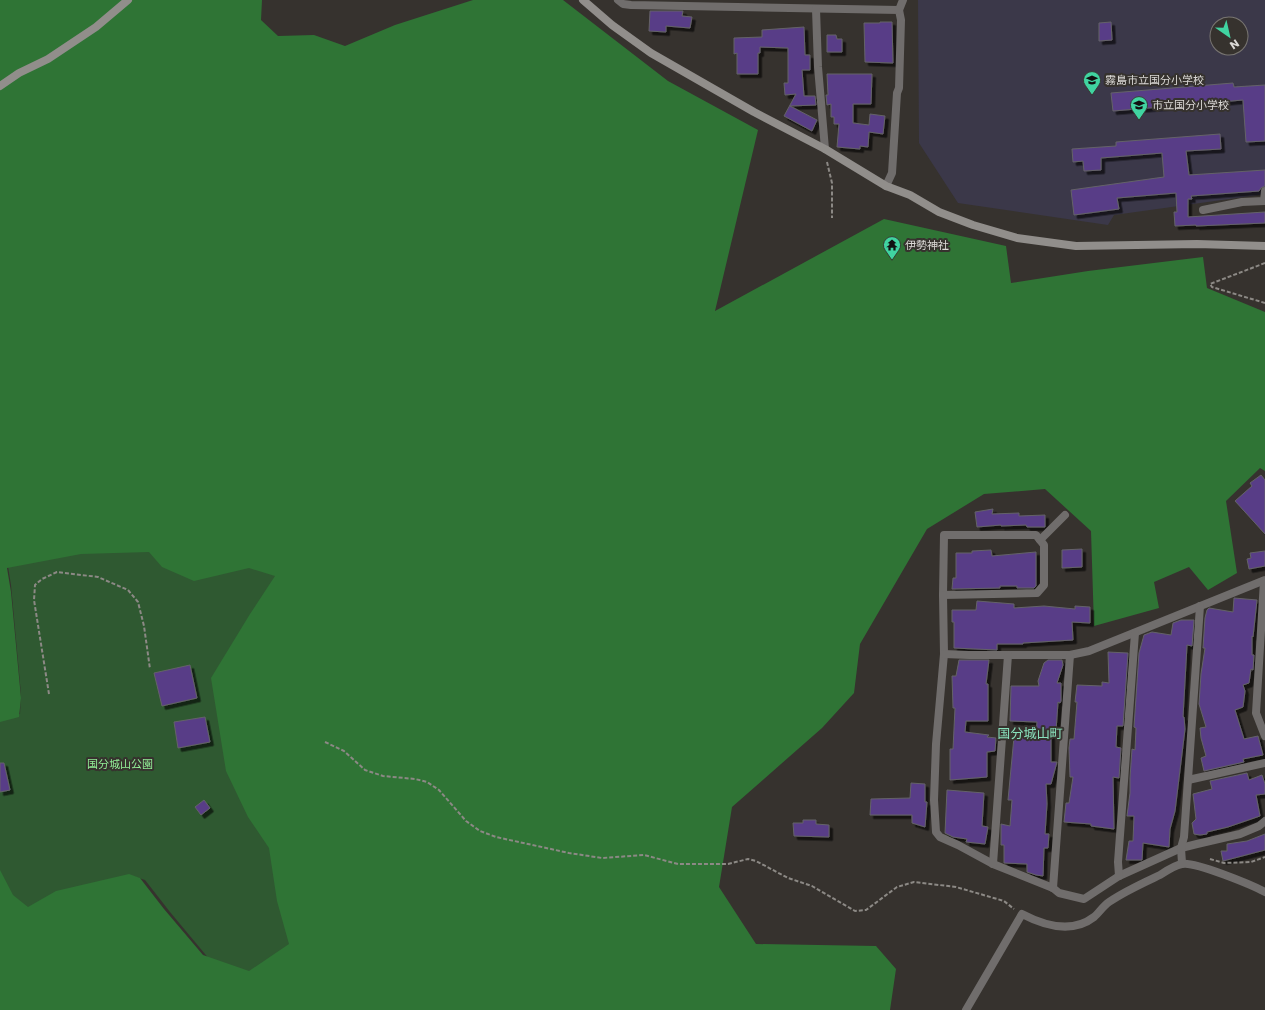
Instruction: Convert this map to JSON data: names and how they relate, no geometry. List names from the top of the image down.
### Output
{
  "districts": ["国分城山町"],
  "parks": ["国分城山公園"],
  "places": {
    "school or university": ["霧島市立国分小学校", "市立国分小学校"],
    "temple": ["伊勢神社"]
  },
  "north": "bottom right"
}
